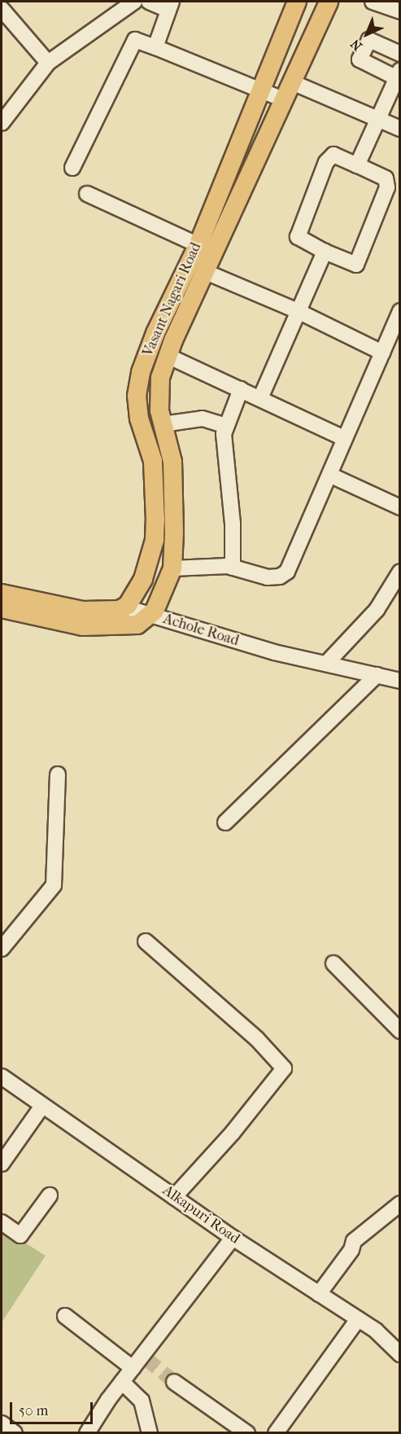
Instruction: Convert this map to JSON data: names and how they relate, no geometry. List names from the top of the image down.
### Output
{
  "streets": {
    "main road": ["Vasant Nagari Road", "Achole Road"],
    "street": ["Alkapuri Road"]
  },
  "crossings": [
    ["Vasant Nagari Road", "Achole Road"]
  ],
  "scale_bar": "50 m",
  "north": "bottom left"
}
